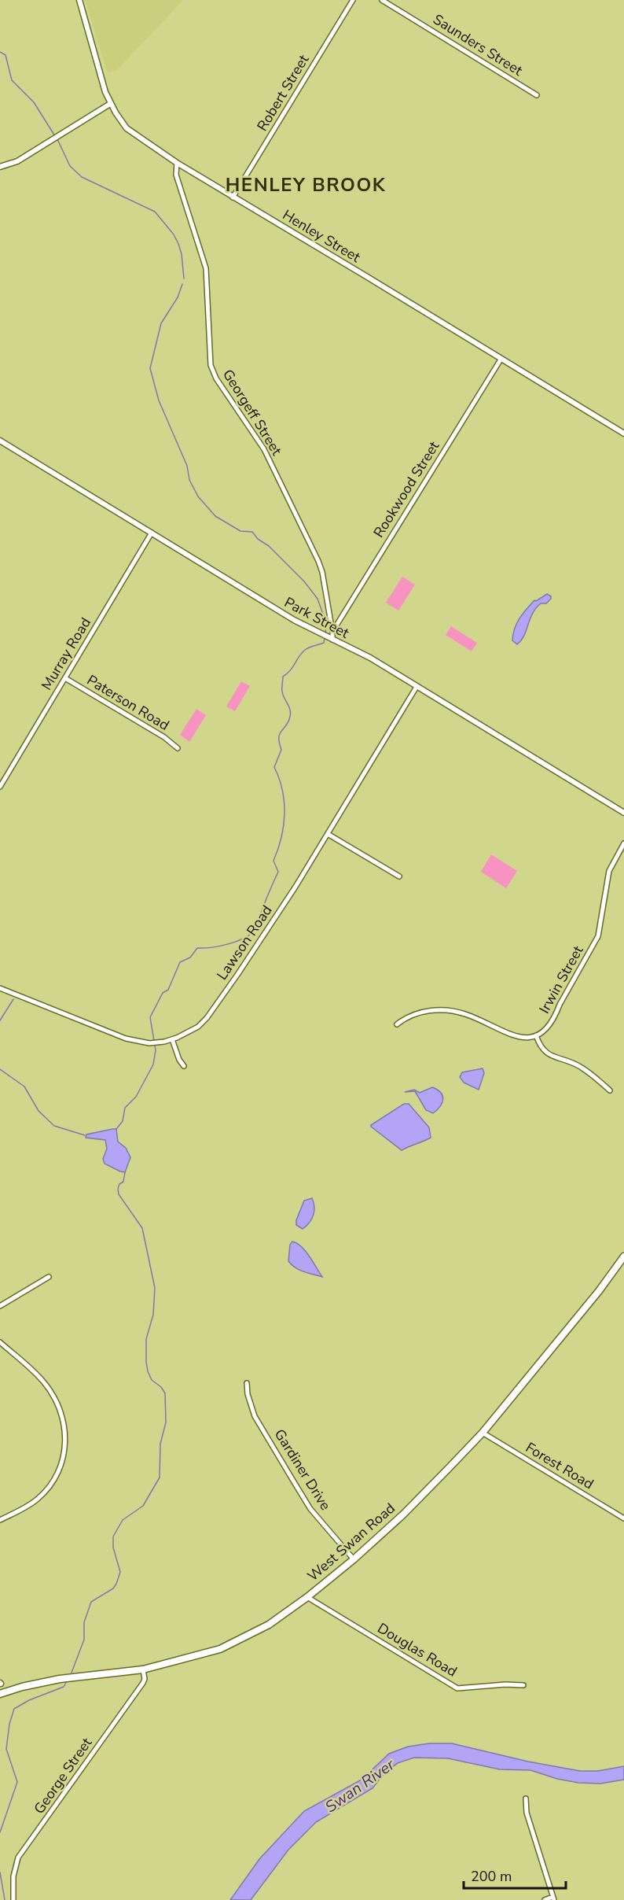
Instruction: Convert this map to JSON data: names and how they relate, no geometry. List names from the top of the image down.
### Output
{
  "streets": {
    "main road": ["West Swan Road"],
    "street": [
      "Saunders Street",
      "Robert Street",
      "Henley Street",
      "Georgeff Street",
      "Rookwood Street",
      "Park Street",
      "Murray Road",
      "Paterson Road",
      "Lawson Road",
      "Irwin Street",
      "Forest Road",
      "Gardiner Drive",
      "Douglas Road",
      "George Street"
    ]
  },
  "crossings": [
    ["Robert Street", "Henley Street"],
    ["Henley Street", "Georgeff Street"],
    ["Henley Street", "Rookwood Street"],
    ["Georgeff Street", "Rookwood Street"],
    ["Georgeff Street", "Park Street"],
    ["Park Street", "Murray Road"],
    ["Park Street", "Lawson Road"],
    ["Murray Road", "Paterson Road"],
    ["Forest Road", "West Swan Road"],
    ["Gardiner Drive", "West Swan Road"],
    ["West Swan Road", "Douglas Road"],
    ["West Swan Road", "George Street"]
  ],
  "districts": ["HENLEY BROOK"],
  "water": ["Swan River"],
  "scale_bar": "200 m"
}
